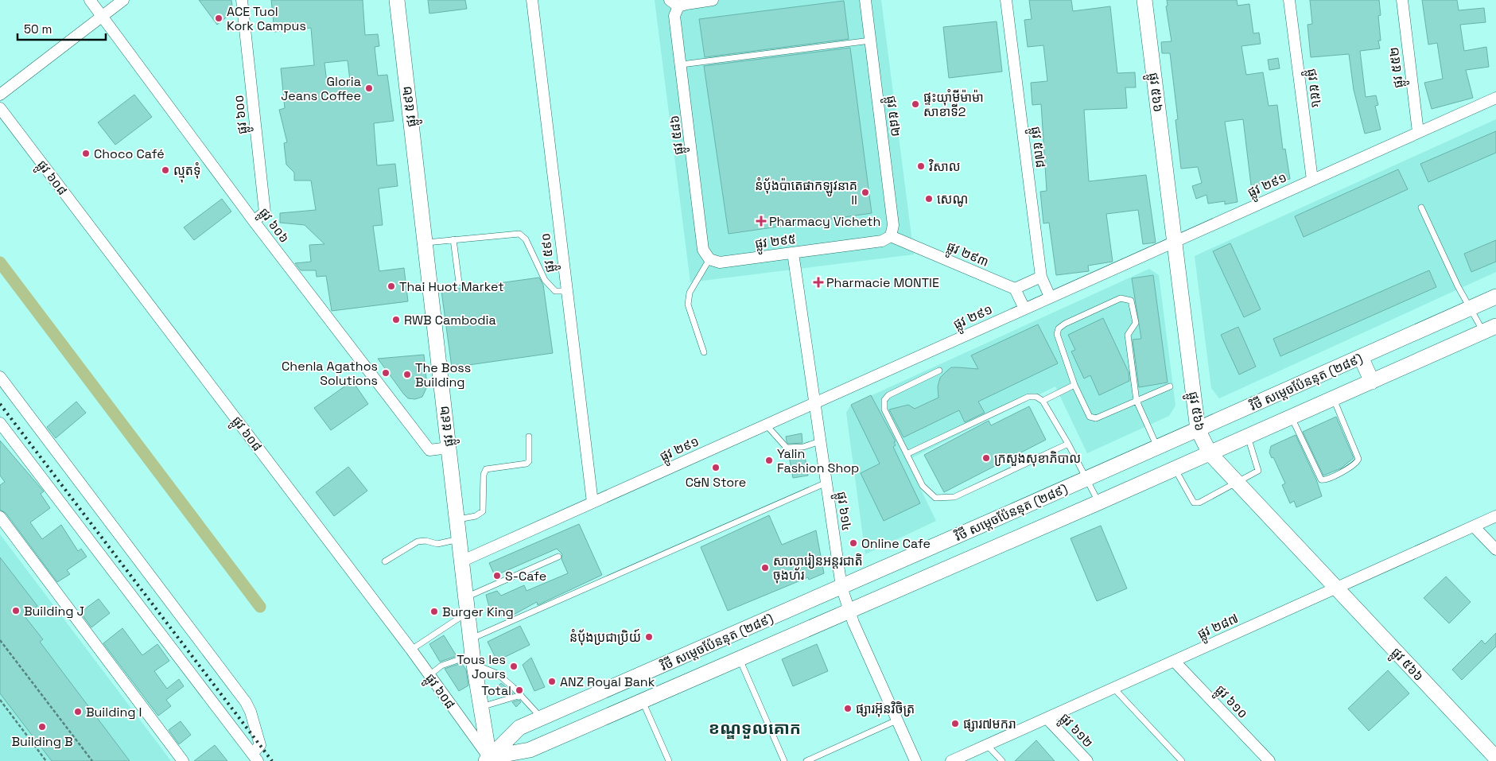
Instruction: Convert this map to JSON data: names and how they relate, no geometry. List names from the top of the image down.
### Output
{
  "streets": {
    "main road": ["ផ្លូវ ៥៦៦", "ផ្លូវ ៥៩២", "វិថី សម្តេចប៉ែននុត (២៨៩)"],
    "street": [
      "ផ្លូវ ៥៥២",
      "ផ្លូវ ៥៥៤",
      "ផ្លូវ ៦០០",
      "ផ្លូវ ៥៨២",
      "ផ្លូវ ៥៨៦",
      "ផ្លូវ ៥៧៨",
      "ផ្លូវ ៦០៨",
      "ផ្លូវ ២៩១",
      "ផ្លូវ ៦០៦",
      "ផ្លូវ ២៩៥",
      "ផ្លូវ ៥៩០",
      "ផ្លូវ ២៩៣",
      "ផ្លូវ ៦១៤",
      "ផ្លូវ ២៨៧",
      "ផ្លូវ ៦១០",
      "ផ្លូវ ៦១២"
    ]
  },
  "crossings": [
    ["ផ្លូវ ៥៥២", "ផ្លូវ ២៩១"],
    ["ផ្លូវ ៥៥៤", "ផ្លូវ ២៩១"],
    ["ផ្លូវ ៥៦៦", "ផ្លូវ ២៩១"],
    ["ផ្លូវ ៥៦៦", "វិថី សម្តេចប៉ែននុត (២៨៩)"],
    ["ផ្លូវ ៥៦៦", "ផ្លូវ ២៨៧"],
    ["ផ្លូវ ៥៩២", "ផ្លូវ ៦០៨"],
    ["ផ្លូវ ៥៩២", "ផ្លូវ ២៩១"],
    ["ផ្លូវ ៥៩២", "ផ្លូវ ៦០៦"],
    ["ផ្លូវ ៥៩២", "វិថី សម្តេចប៉ែននុត (២៨៩)"],
    ["ផ្លូវ ៦០០", "ផ្លូវ ៦០៦"],
    ["ផ្លូវ ៥៨២", "ផ្លូវ ២៩៥"],
    ["ផ្លូវ ៥៨២", "ផ្លូវ ២៩៣"],
    ["ផ្លូវ ៥៨៦", "ផ្លូវ ២៩៥"],
    ["ផ្លូវ ៥៧៨", "ផ្លូវ ២៩១"],
    ["ផ្លូវ ៦០៨", "វិថី សម្តេចប៉ែននុត (២៨៩)"],
    ["ផ្លូវ ២៩១", "ផ្លូវ ៥៩០"],
    ["ផ្លូវ ២៩១", "ផ្លូវ ៦១៤"],
    ["ផ្លូវ ២៩៥", "ផ្លូវ ២៩៣"],
    ["ផ្លូវ ២៩៥", "ផ្លូវ ៦១៤"],
    ["វិថី សម្តេចប៉ែននុត (២៨៩)", "ផ្លូវ ៦១៤"],
    ["ផ្លូវ ២៨៧", "ផ្លូវ ៦១០"],
    ["ផ្លូវ ២៨៧", "ផ្លូវ ៦១២"]
  ],
  "districts": ["ខណ្ឌទួលគោក"],
  "places": {
    "other": [
      "ACE Tuol Kork Campus",
      "Gloria Jeans Coffee",
      "ផ្ទះយ៉ាំមីម៉ាម៉ា សាខាទី2",
      "Choco Café",
      "វិសាល",
      "ល្មុតទុំ",
      "នំប៉័ងប៉ាតេផាកឡូវនាគ II",
      "សេណូ",
      "Thai Huot Market",
      "RWB Cambodia",
      "Chenla Agathos Solutions",
      "The Boss Building",
      "ក្រសួងសុខាភិបាល",
      "Yalin Fashion Shop",
      "C&N Store",
      "Online Cafe",
      "សាលារៀនអន្តរជាតិ ចុងហ័រ",
      "S-Cafe",
      "Building J",
      "Burger King",
      "នំបុ័ងប្រជាប្រិយ៍",
      "Tous les Jours",
      "ANZ Royal Bank",
      "Total",
      "ផ្សារអ៊ុនវិចិត្រ",
      "Building I",
      "ផ្សារ៧មករា",
      "Building B"
    ],
    "health": ["Pharmacy Vicheth", "Pharmacie MONTIE"]
  },
  "scale_bar": "50 m"
}
